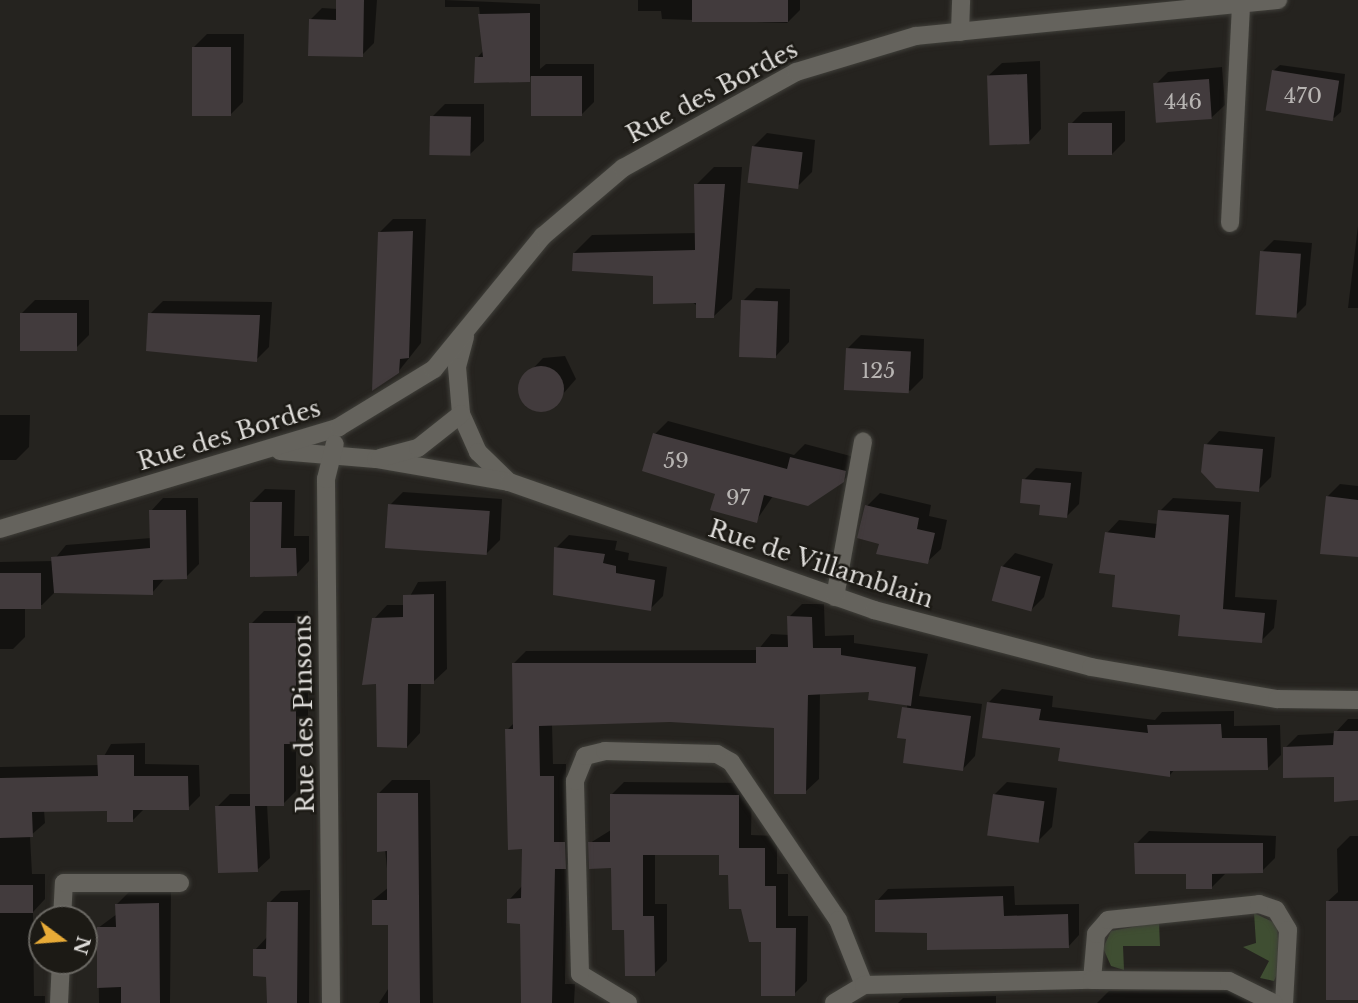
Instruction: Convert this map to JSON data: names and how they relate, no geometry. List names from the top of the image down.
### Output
{
  "streets": {
    "street": ["Rue des Bordes", "Rue de Villamblain", "Rue des Pinsons"]
  },
  "crossings": [
    ["Rue des Bordes", "Rue de Villamblain"],
    ["Rue des Bordes", "Rue des Pinsons"],
    ["Rue de Villamblain", "Rue des Pinsons"]
  ],
  "house_numbers": [
    "470",
    "446",
    "125",
    "59",
    "97"
  ],
  "north": "right"
}
